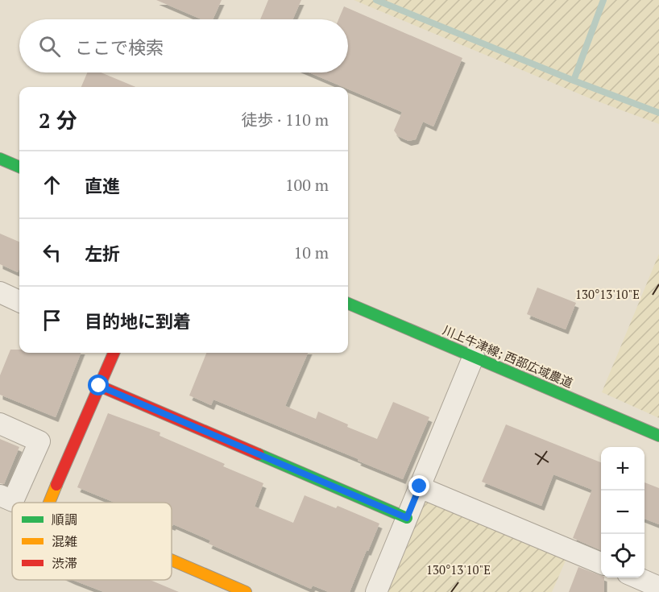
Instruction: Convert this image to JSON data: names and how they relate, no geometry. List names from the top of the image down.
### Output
{
  "streets": {
    "street": ["川上牛津線; 西部広域農道"]
  },
  "legend": ["順調", "混雑", "渋滞"],
  "page": {
    "search": "ここで検索",
    "heading": ["2 分", "徒歩 · 110 m"],
    "list": [
      ["直進", "100 m"],
      ["左折", "10 m"],
      "目的地に到着"
    ],
    "map_buttons": ["+", "−"]
  },
  "coordinates": ["130°13'10\"E"]
}
